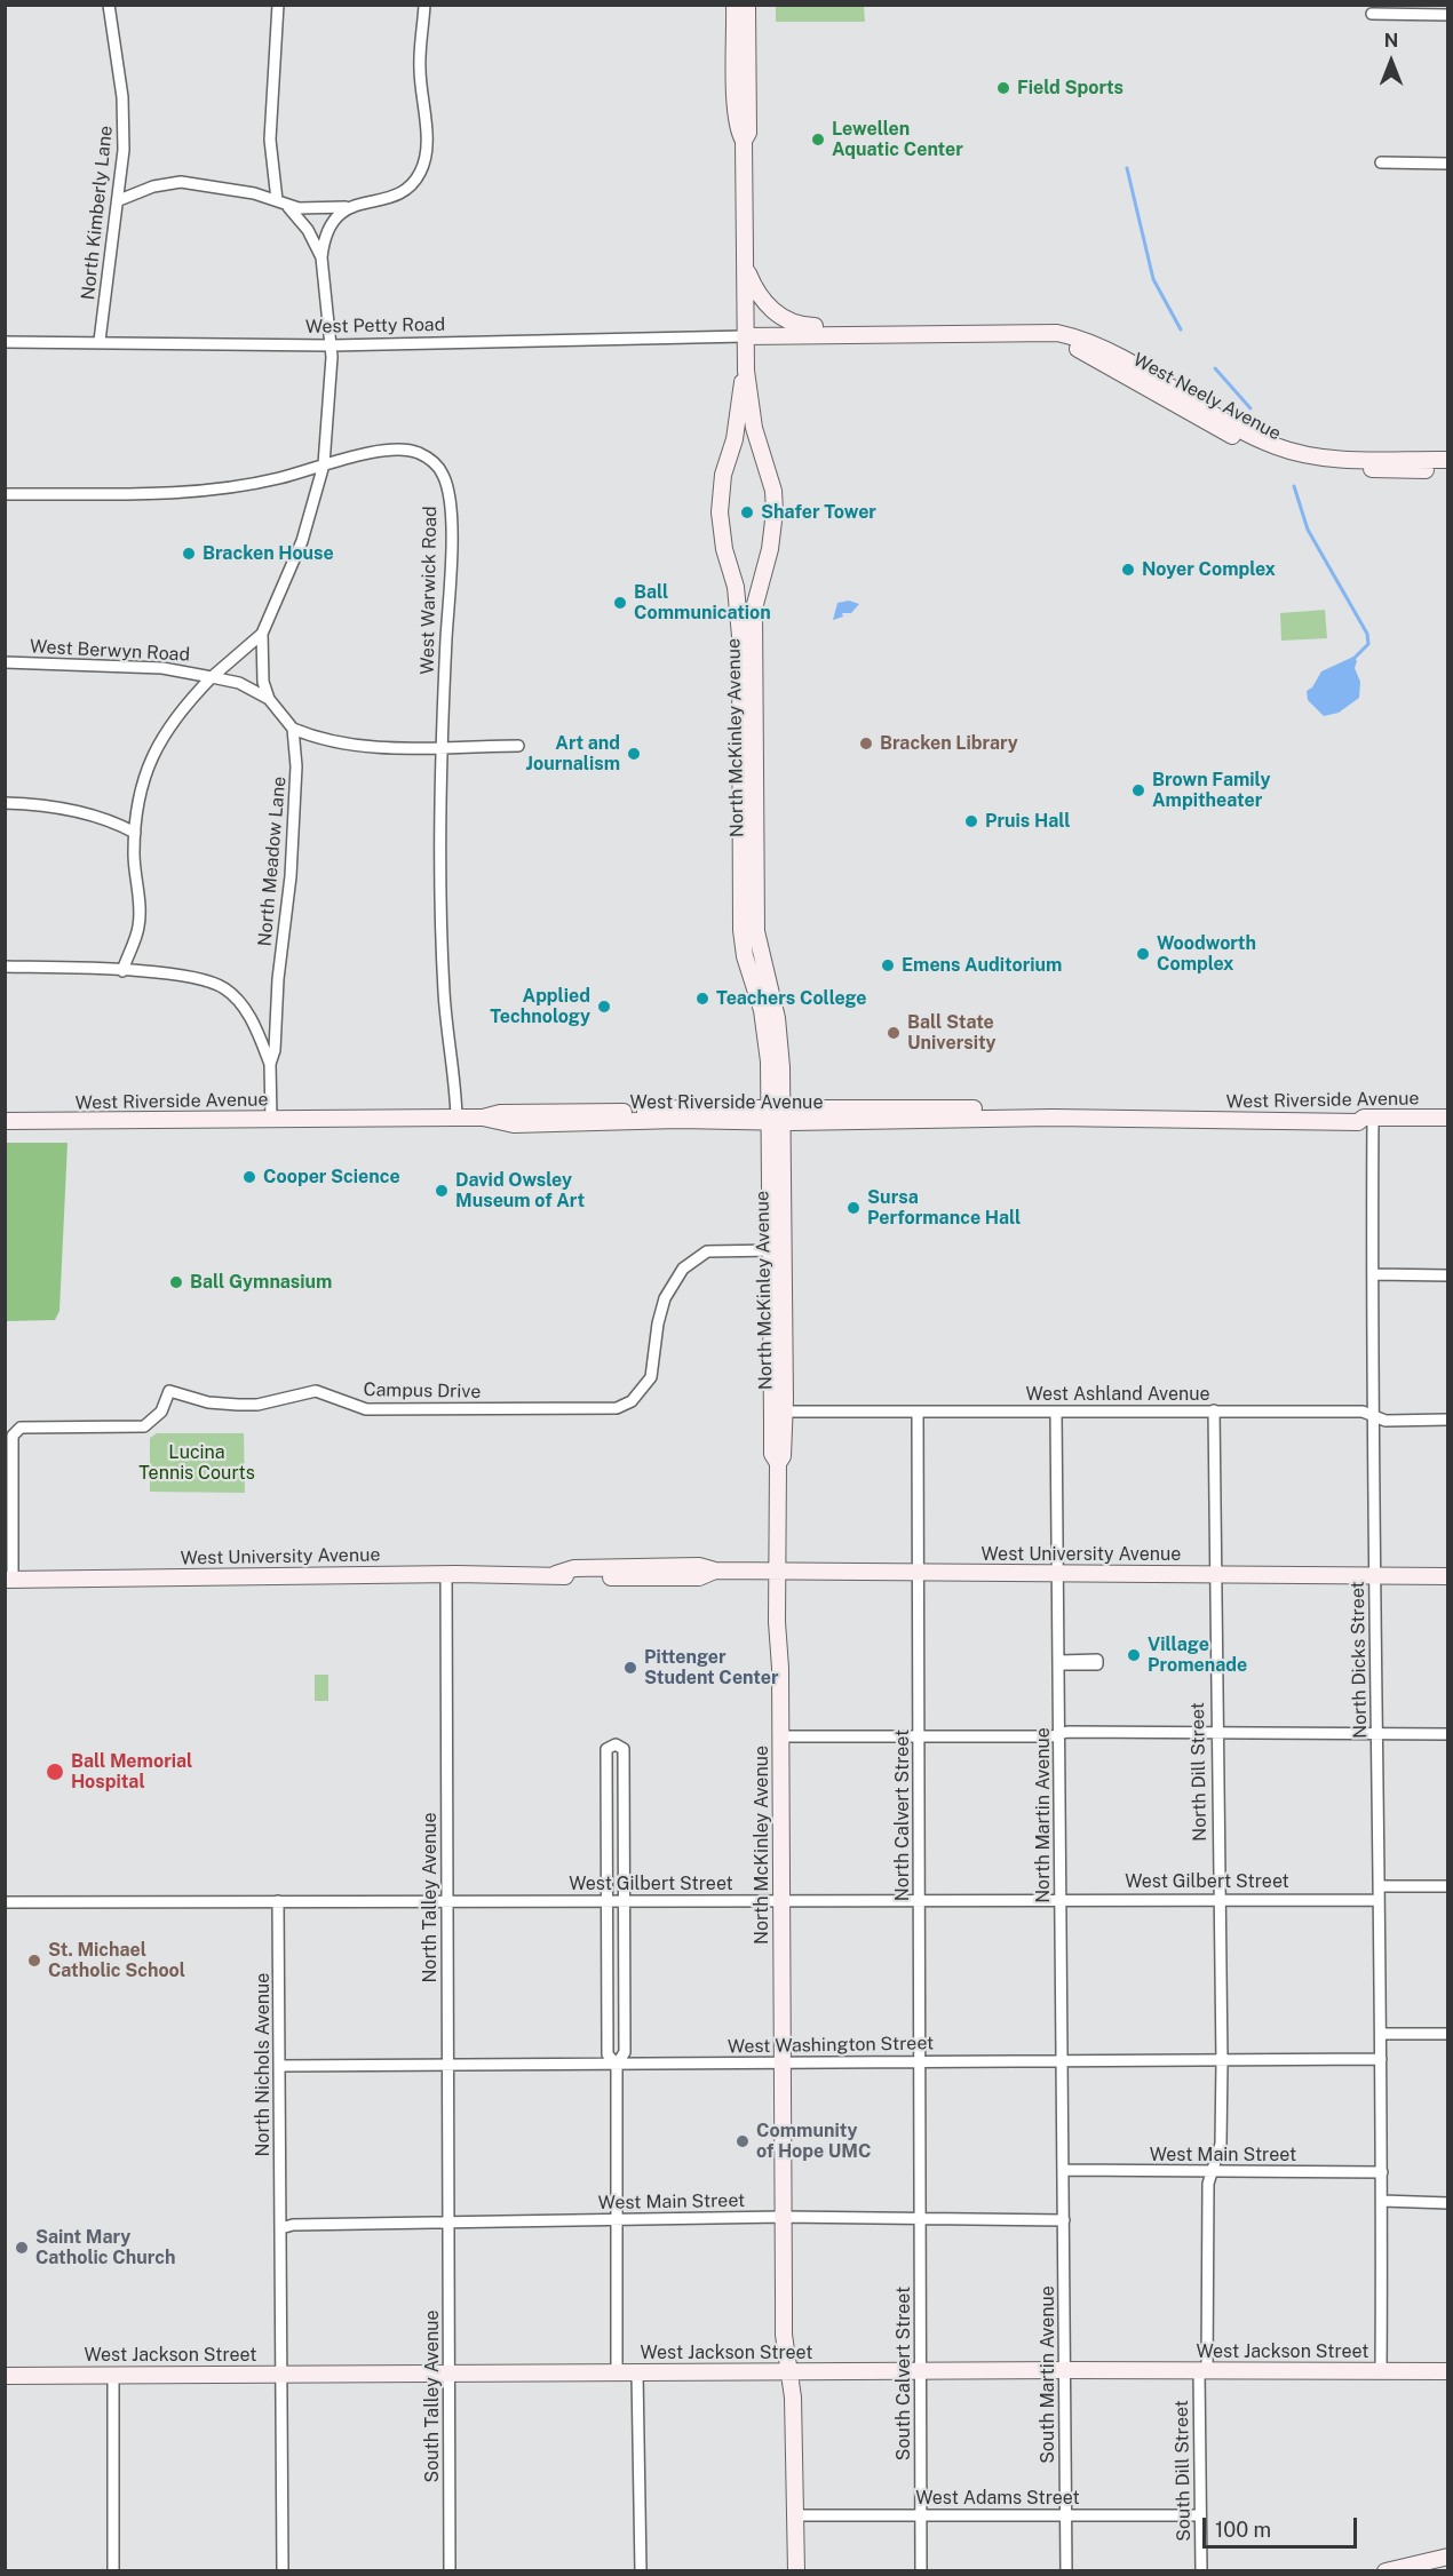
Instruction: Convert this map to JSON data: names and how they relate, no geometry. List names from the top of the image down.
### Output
{
  "streets": {
    "main road": [
      "West Neely Avenue",
      "North McKinley Avenue",
      "West Riverside Avenue",
      "West University Avenue",
      "West Jackson Street"
    ],
    "street": [
      "North Kimberly Lane",
      "West Petty Road",
      "West Warwick Road",
      "West Berwyn Road",
      "North Meadow Lane",
      "Campus Drive",
      "West Ashland Avenue",
      "North Dicks Street",
      "North Dill Street",
      "North Calvert Street",
      "North Martin Avenue",
      "West Gilbert Street",
      "North Talley Avenue",
      "West Washington Street",
      "North Nichols Avenue",
      "West Main Street",
      "South Calvert Street",
      "South Martin Avenue",
      "South Talley Avenue",
      "South Dill Street",
      "West Adams Street"
    ]
  },
  "crossings": [
    ["North Kimberly Lane", "West Petty Road"],
    ["West Petty Road", "West Neely Avenue"],
    ["West Petty Road", "North McKinley Avenue"],
    ["West Petty Road", "North Meadow Lane"],
    ["West Neely Avenue", "North McKinley Avenue"],
    ["West Warwick Road", "North Meadow Lane"],
    ["West Warwick Road", "West Riverside Avenue"],
    ["West Berwyn Road", "North Meadow Lane"],
    ["North McKinley Avenue", "West Riverside Avenue"],
    ["North McKinley Avenue", "Campus Drive"],
    ["North McKinley Avenue", "West Ashland Avenue"],
    ["North McKinley Avenue", "West University Avenue"],
    ["North McKinley Avenue", "West Gilbert Street"],
    ["North McKinley Avenue", "West Washington Street"],
    ["North McKinley Avenue", "West Main Street"],
    ["North McKinley Avenue", "West Jackson Street"],
    ["North McKinley Avenue", "West Adams Street"],
    ["North Meadow Lane", "West Riverside Avenue"],
    ["West Riverside Avenue", "North Dicks Street"],
    ["Campus Drive", "West University Avenue"],
    ["West Ashland Avenue", "North Dicks Street"],
    ["West Ashland Avenue", "North Dill Street"],
    ["West Ashland Avenue", "North Calvert Street"],
    ["West Ashland Avenue", "North Martin Avenue"],
    ["West University Avenue", "North Dicks Street"],
    ["West University Avenue", "North Dill Street"],
    ["West University Avenue", "North Calvert Street"],
    ["West University Avenue", "North Martin Avenue"],
    ["West University Avenue", "North Talley Avenue"],
    ["North Dicks Street", "West Gilbert Street"],
    ["North Dicks Street", "West Washington Street"],
    ["North Dicks Street", "West Main Street"],
    ["North Dicks Street", "West Jackson Street"],
    ["North Dill Street", "West Gilbert Street"],
    ["North Dill Street", "West Washington Street"],
    ["North Dill Street", "West Main Street"],
    ["North Dill Street", "South Dill Street"],
    ["North Calvert Street", "West Gilbert Street"],
    ["North Calvert Street", "West Washington Street"],
    ["North Calvert Street", "West Main Street"],
    ["North Calvert Street", "South Calvert Street"],
    ["North Martin Avenue", "West Gilbert Street"],
    ["North Martin Avenue", "West Washington Street"],
    ["North Martin Avenue", "West Main Street"],
    ["North Martin Avenue", "South Martin Avenue"],
    ["West Gilbert Street", "North Talley Avenue"],
    ["West Gilbert Street", "North Nichols Avenue"],
    ["North Talley Avenue", "West Washington Street"],
    ["North Talley Avenue", "West Main Street"],
    ["North Talley Avenue", "South Talley Avenue"],
    ["West Washington Street", "North Nichols Avenue"],
    ["North Nichols Avenue", "West Main Street"],
    ["North Nichols Avenue", "West Jackson Street"],
    ["West Main Street", "South Calvert Street"],
    ["West Main Street", "South Martin Avenue"],
    ["West Main Street", "South Talley Avenue"],
    ["West Main Street", "South Dill Street"],
    ["West Jackson Street", "South Calvert Street"],
    ["West Jackson Street", "South Martin Avenue"],
    ["West Jackson Street", "South Talley Avenue"],
    ["West Jackson Street", "South Dill Street"],
    ["South Calvert Street", "West Adams Street"],
    ["South Martin Avenue", "West Adams Street"],
    ["South Dill Street", "West Adams Street"]
  ],
  "parks": ["Lucina Tennis Courts"],
  "places": [
    "Field Sports",
    "Lewellen Aquatic Center",
    "Shafer Tower",
    "Bracken House",
    "Noyer Complex",
    "Ball Communication",
    "Bracken Library",
    "Art and Journalism",
    "Brown Family Ampitheater",
    "Pruis Hall",
    "Woodworth Complex",
    "Emens Auditorium",
    "Teachers College",
    "Applied Technology",
    "Ball State University",
    "Cooper Science",
    "David Owsley Museum of Art",
    "Sursa Performance Hall",
    "Ball Gymnasium",
    "Village Promenade",
    "Pittenger Student Center",
    "Ball Memorial Hospital",
    "St. Michael Catholic School",
    "Community of Hope UMC",
    "Saint Mary Catholic Church"
  ],
  "scale_bar": "100 m",
  "north": "top"
}
